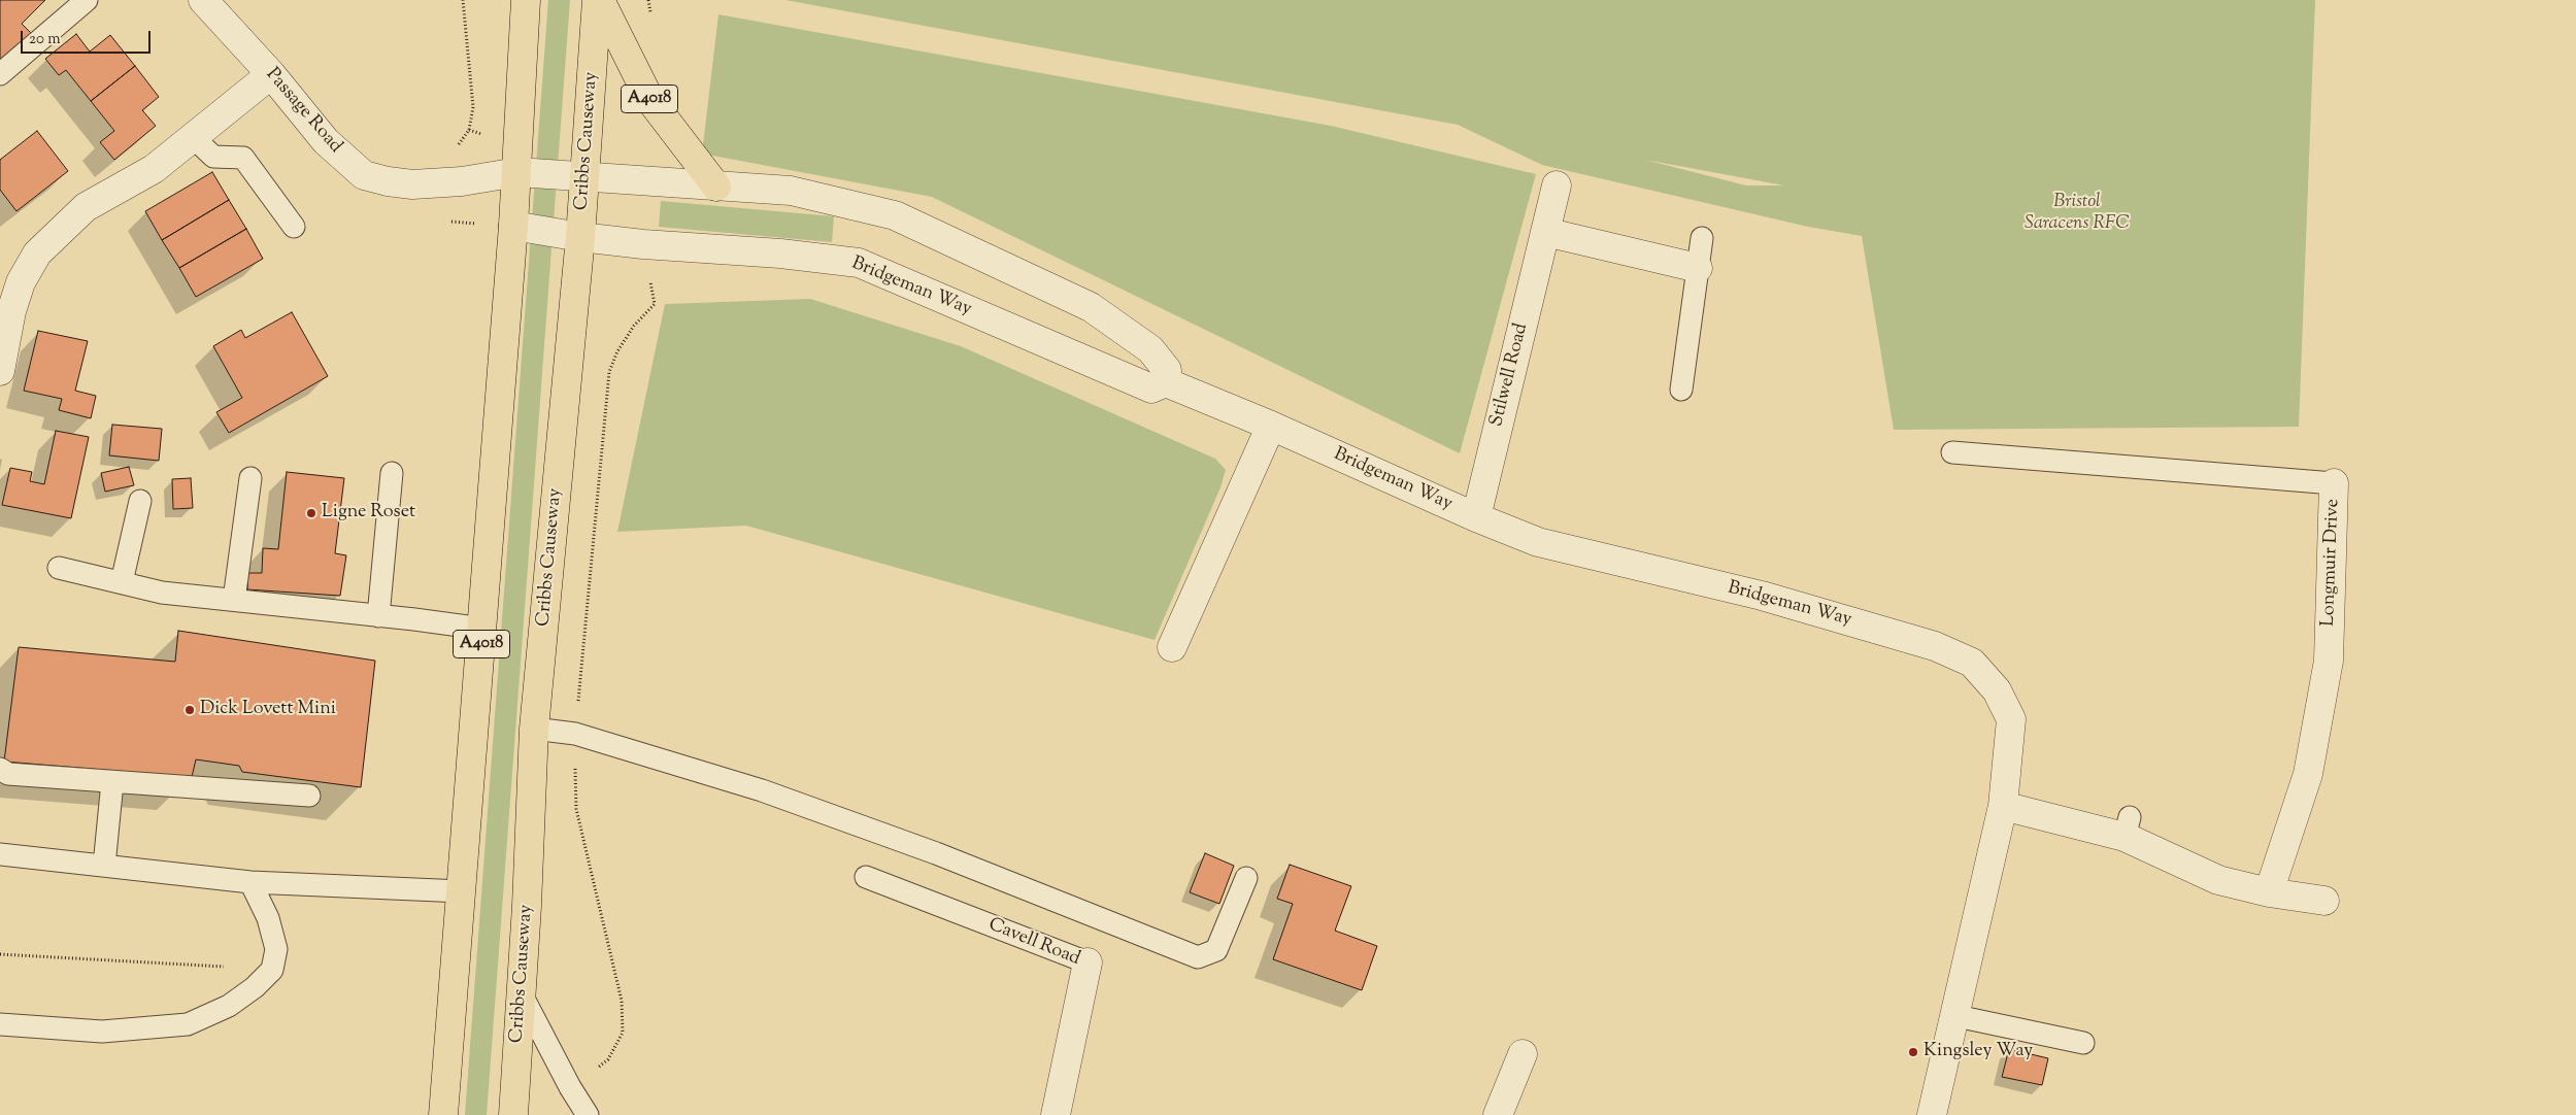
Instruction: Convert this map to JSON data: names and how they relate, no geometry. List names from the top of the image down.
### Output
{
  "streets": {
    "main road": ["A4018", "Cribbs Causeway"],
    "street": [
      "Passage Road",
      "Bridgeman Way",
      "Stilwell Road",
      "Longmuir Drive",
      "Cavell Road"
    ]
  },
  "crossings": [
    ["A4018", "Passage Road"],
    ["A4018", "Bridgeman Way"],
    ["Passage Road", "Cribbs Causeway"],
    ["Cribbs Causeway", "Bridgeman Way"],
    ["Bridgeman Way", "Stilwell Road"]
  ],
  "parks": ["Bristol Saracens RFC"],
  "places": ["Ligne Roset", "Dick Lovett Mini", "Kingsley Way"],
  "scale_bar": "20 m"
}
